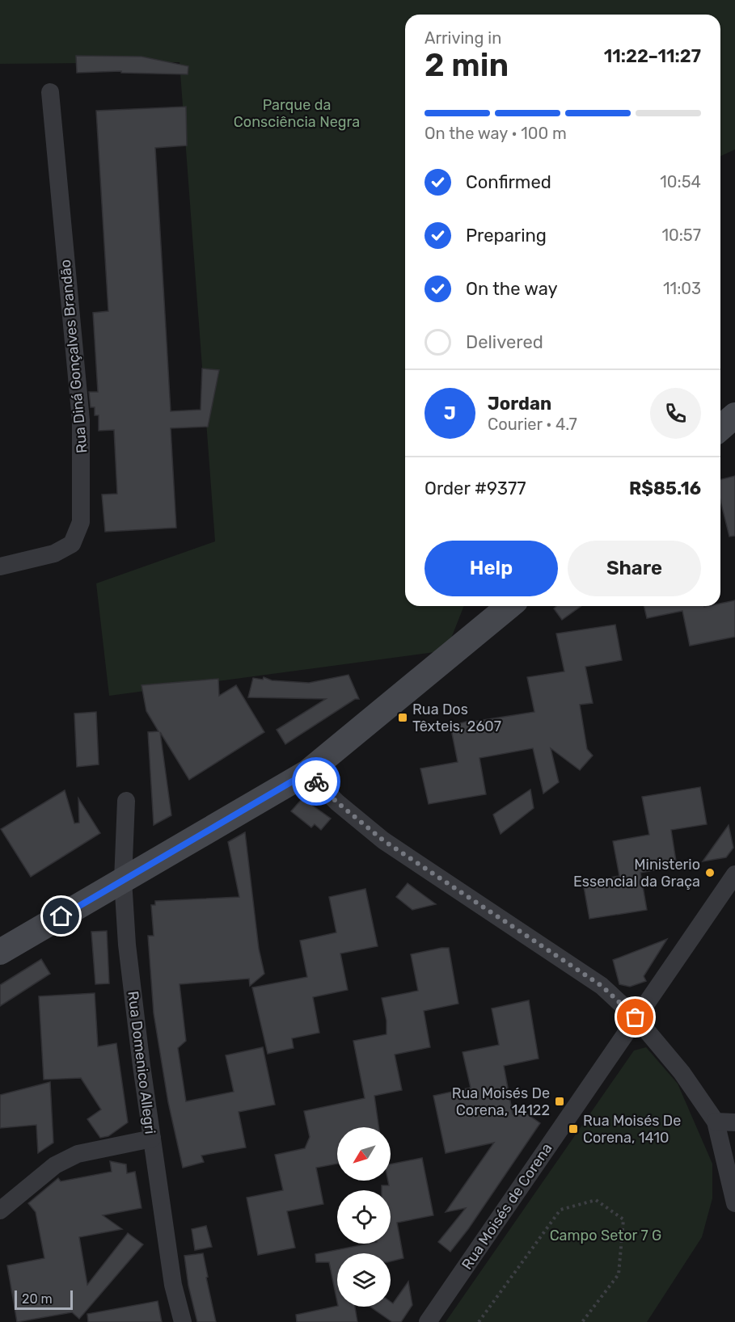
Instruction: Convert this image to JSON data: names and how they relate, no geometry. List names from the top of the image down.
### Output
{
  "streets": {
    "street": ["Rua Diná Gonçalves Brandão", "Rua Domenico Allegri", "Rua Moisés de Corena"]
  },
  "parks": ["Parque da Consciência Negra", "Campo Setor 7 G"],
  "places": {
    "transit": ["Rua Dos Têxteis, 2607", "Rua Moisés De Corena, 14122", "Rua Moisés De Corena, 1410"],
    "other": ["Ministerio Essencial da Graça"]
  },
  "scale_bar": "20 m",
  "north": "bottom left",
  "page": {
    "heading": ["2 min", "Arriving in", "11:22–11:27"],
    "panel": [
      "Jordan",
      "Courier · 4.7",
      "Order #9377",
      "R$85.16"
    ],
    "bar": "On the way · 100 m",
    "list": [
      ["Confirmed", "10:54"],
      ["Preparing", "10:57"],
      ["On the way", "11:03"],
      "Delivered"
    ],
    "round": "J",
    "buttons": ["Help", "Share"],
    "scale": "20 m"
  }
}
